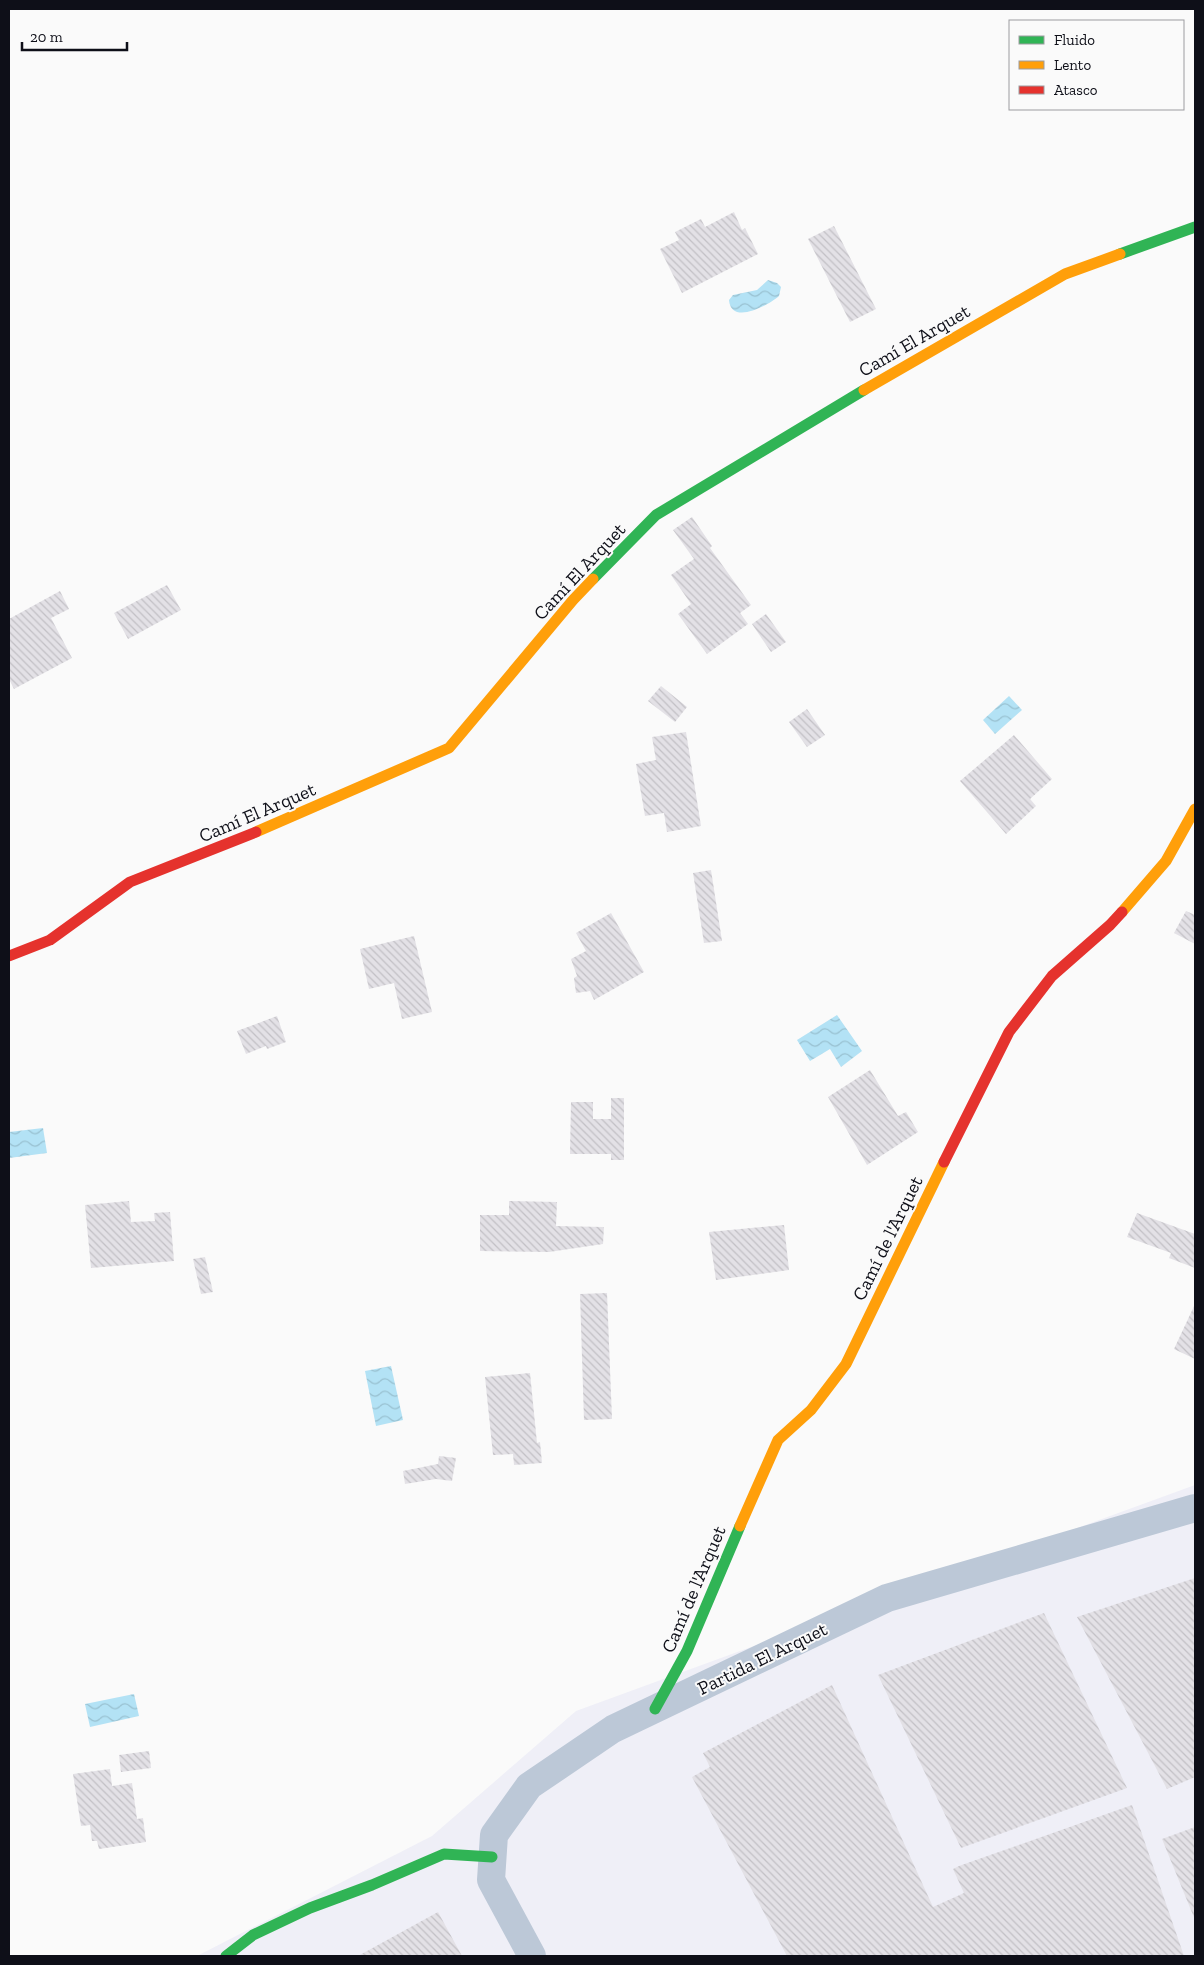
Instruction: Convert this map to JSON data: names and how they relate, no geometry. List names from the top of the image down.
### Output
{
  "streets": {
    "street": ["Camí El Arquet", "Camí de l'Arquet", "Partida El Arquet"]
  },
  "crossings": [
    ["Camí de l'Arquet", "Partida El Arquet"]
  ],
  "legend": ["Fluido", "Lento", "Atasco"],
  "scale_bar": "20 m"
}
